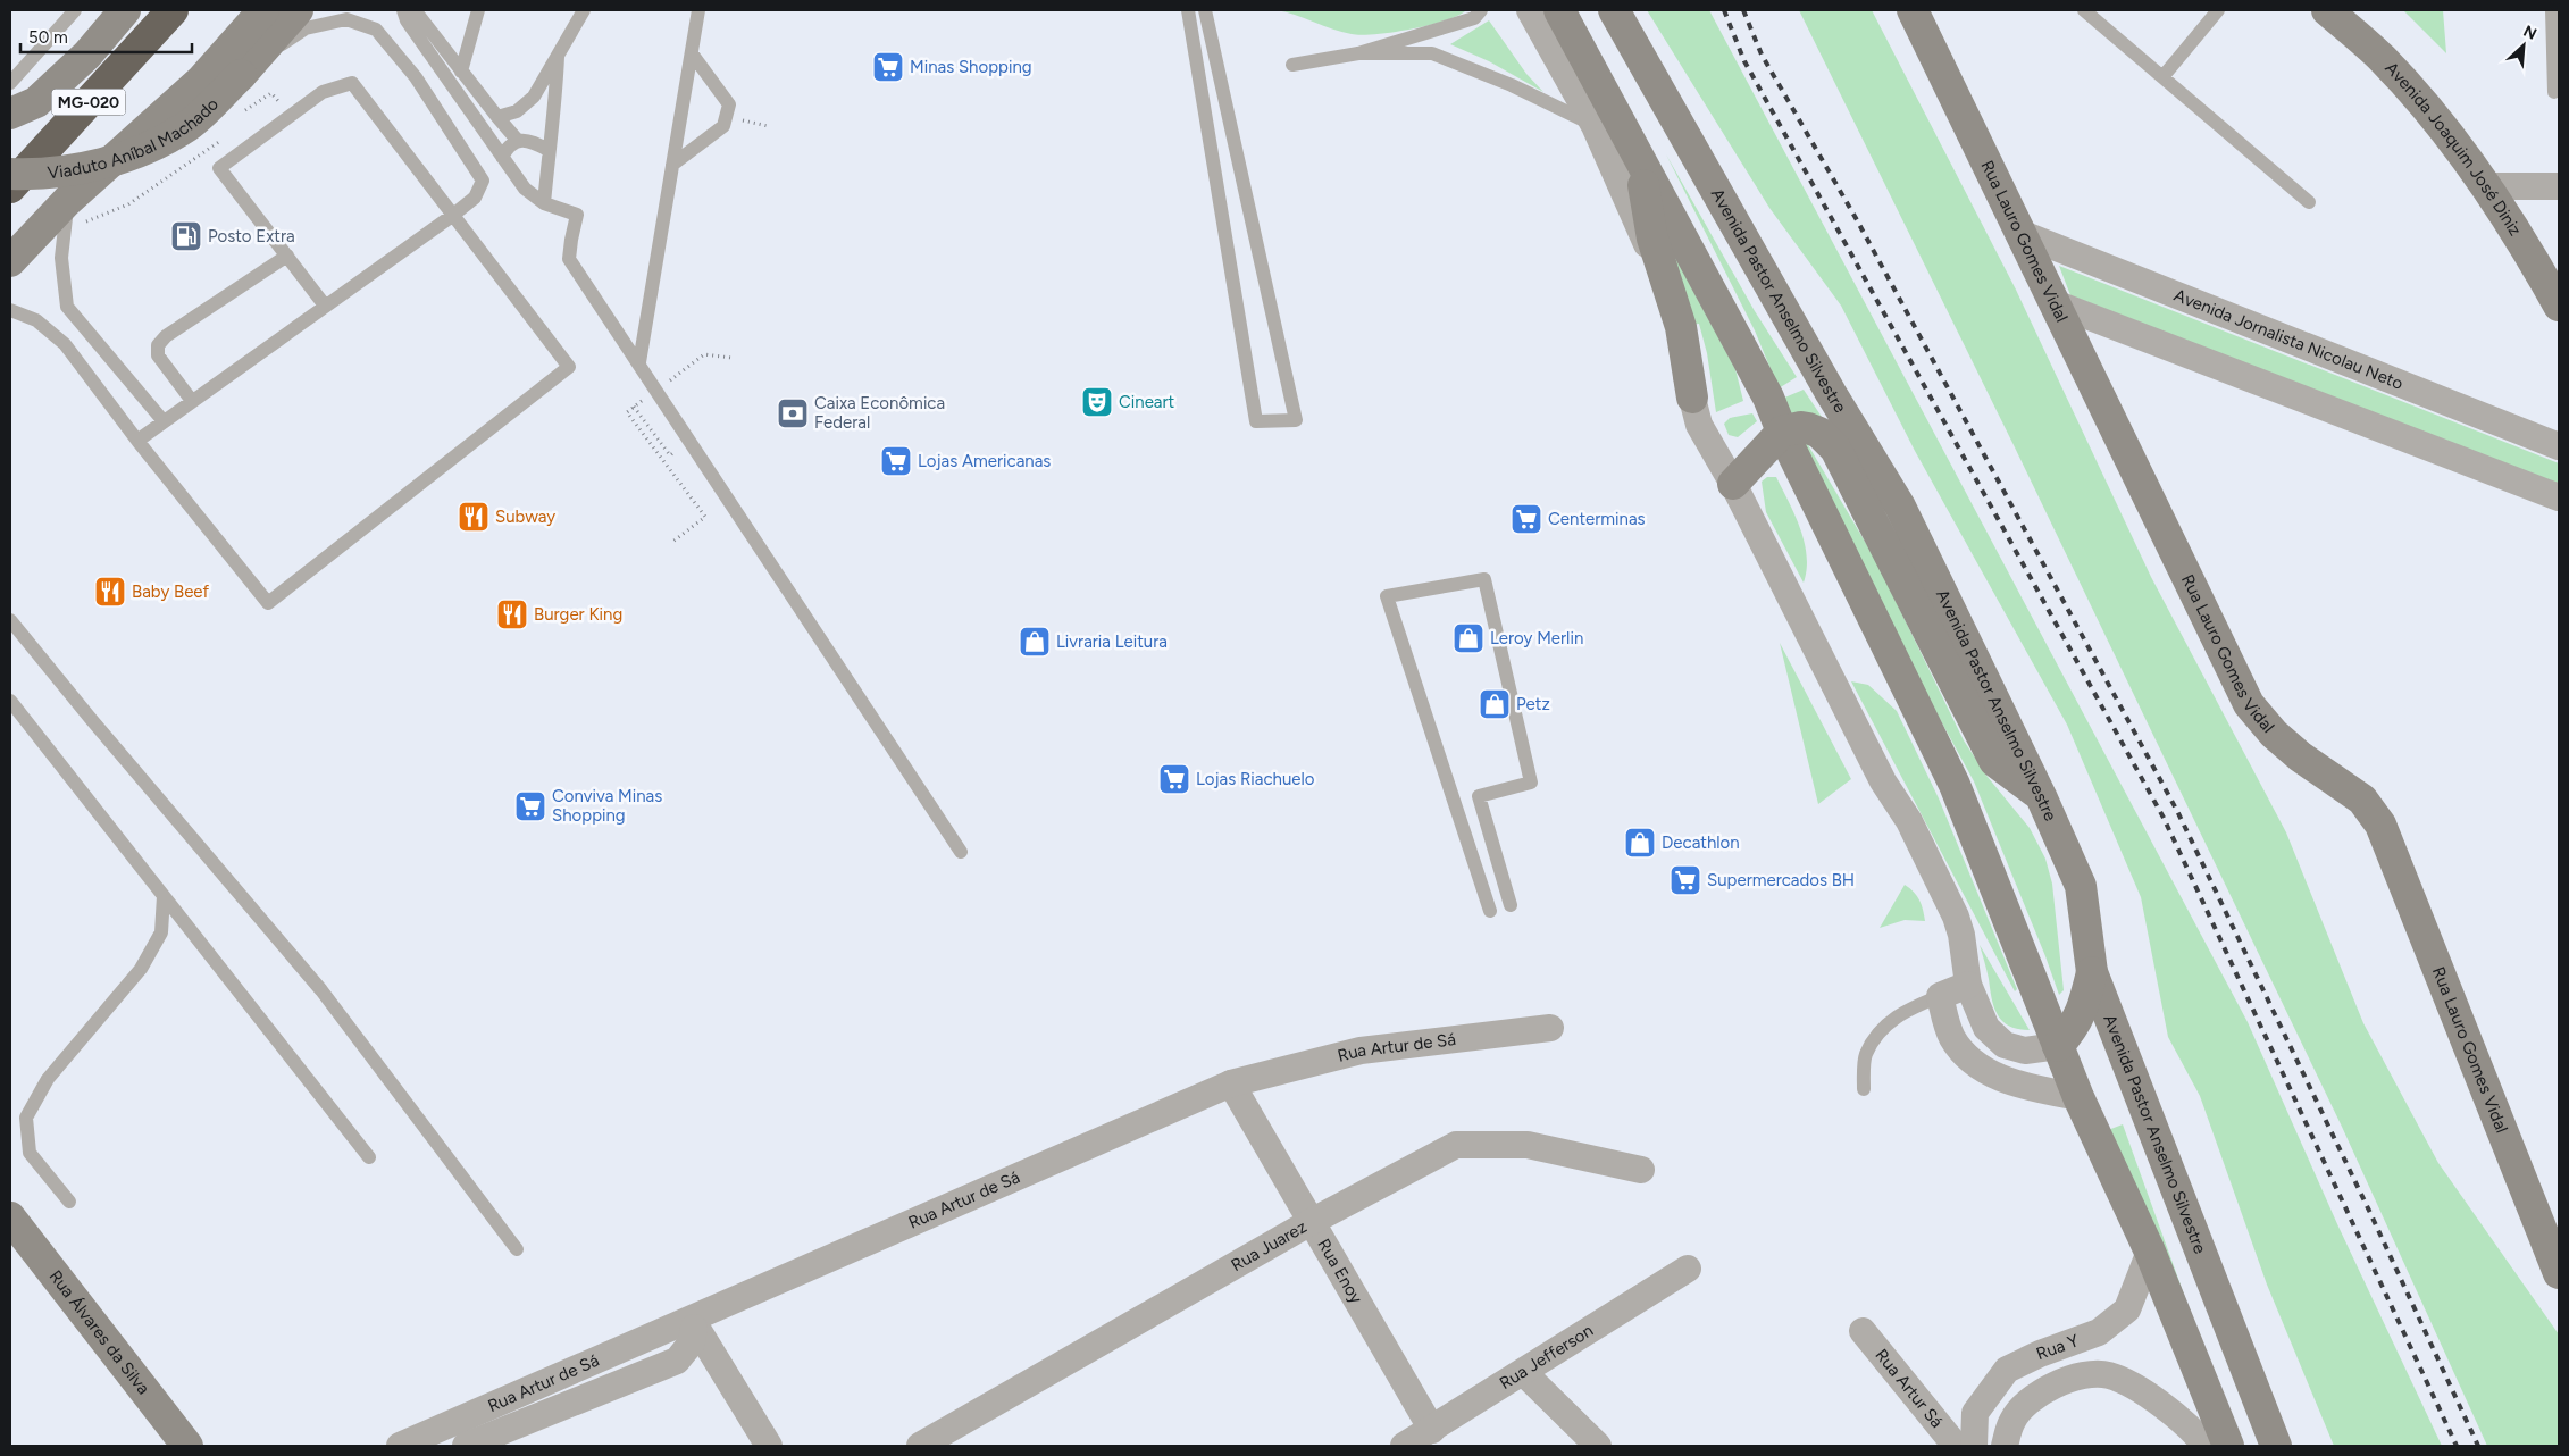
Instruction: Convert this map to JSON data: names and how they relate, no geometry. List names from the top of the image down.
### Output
{
  "streets": {
    "highway": ["MG-020"],
    "main road": [
      "Viaduto Aníbal Machado",
      "Avenida Joaquim José Diniz",
      "Rua Lauro Gomes Vidal",
      "Avenida Pastor Anselmo Silvestre",
      "Rua Álvares da Silva"
    ],
    "street": [
      "Avenida Jornalista Nicolau Neto",
      "Rua Artur de Sá",
      "Rua Juarez",
      "Rua Enoy",
      "Rua Y",
      "Rua Jefferson",
      "Rua Artur Sá"
    ]
  },
  "crossings": [
    ["Rua Lauro Gomes Vidal", "Avenida Jornalista Nicolau Neto"],
    ["Rua Artur de Sá", "Rua Enoy"],
    ["Rua Juarez", "Rua Enoy"],
    ["Rua Enoy", "Rua Jefferson"]
  ],
  "places": {
    "supermarket": [
      "Minas Shopping",
      "Lojas Americanas",
      "Centerminas",
      "Lojas Riachuelo",
      "Conviva Minas Shopping",
      "Supermercados BH"
    ],
    "fuel station": ["Posto Extra"],
    "theatre": ["Cineart"],
    "bank": ["Caixa Econômica Federal"],
    "restaurant": ["Subway", "Baby Beef", "Burger King"],
    "shop": [
      "Leroy Merlin",
      "Livraria Leitura",
      "Petz",
      "Decathlon"
    ]
  },
  "scale_bar": "50 m",
  "north": "top right"
}
